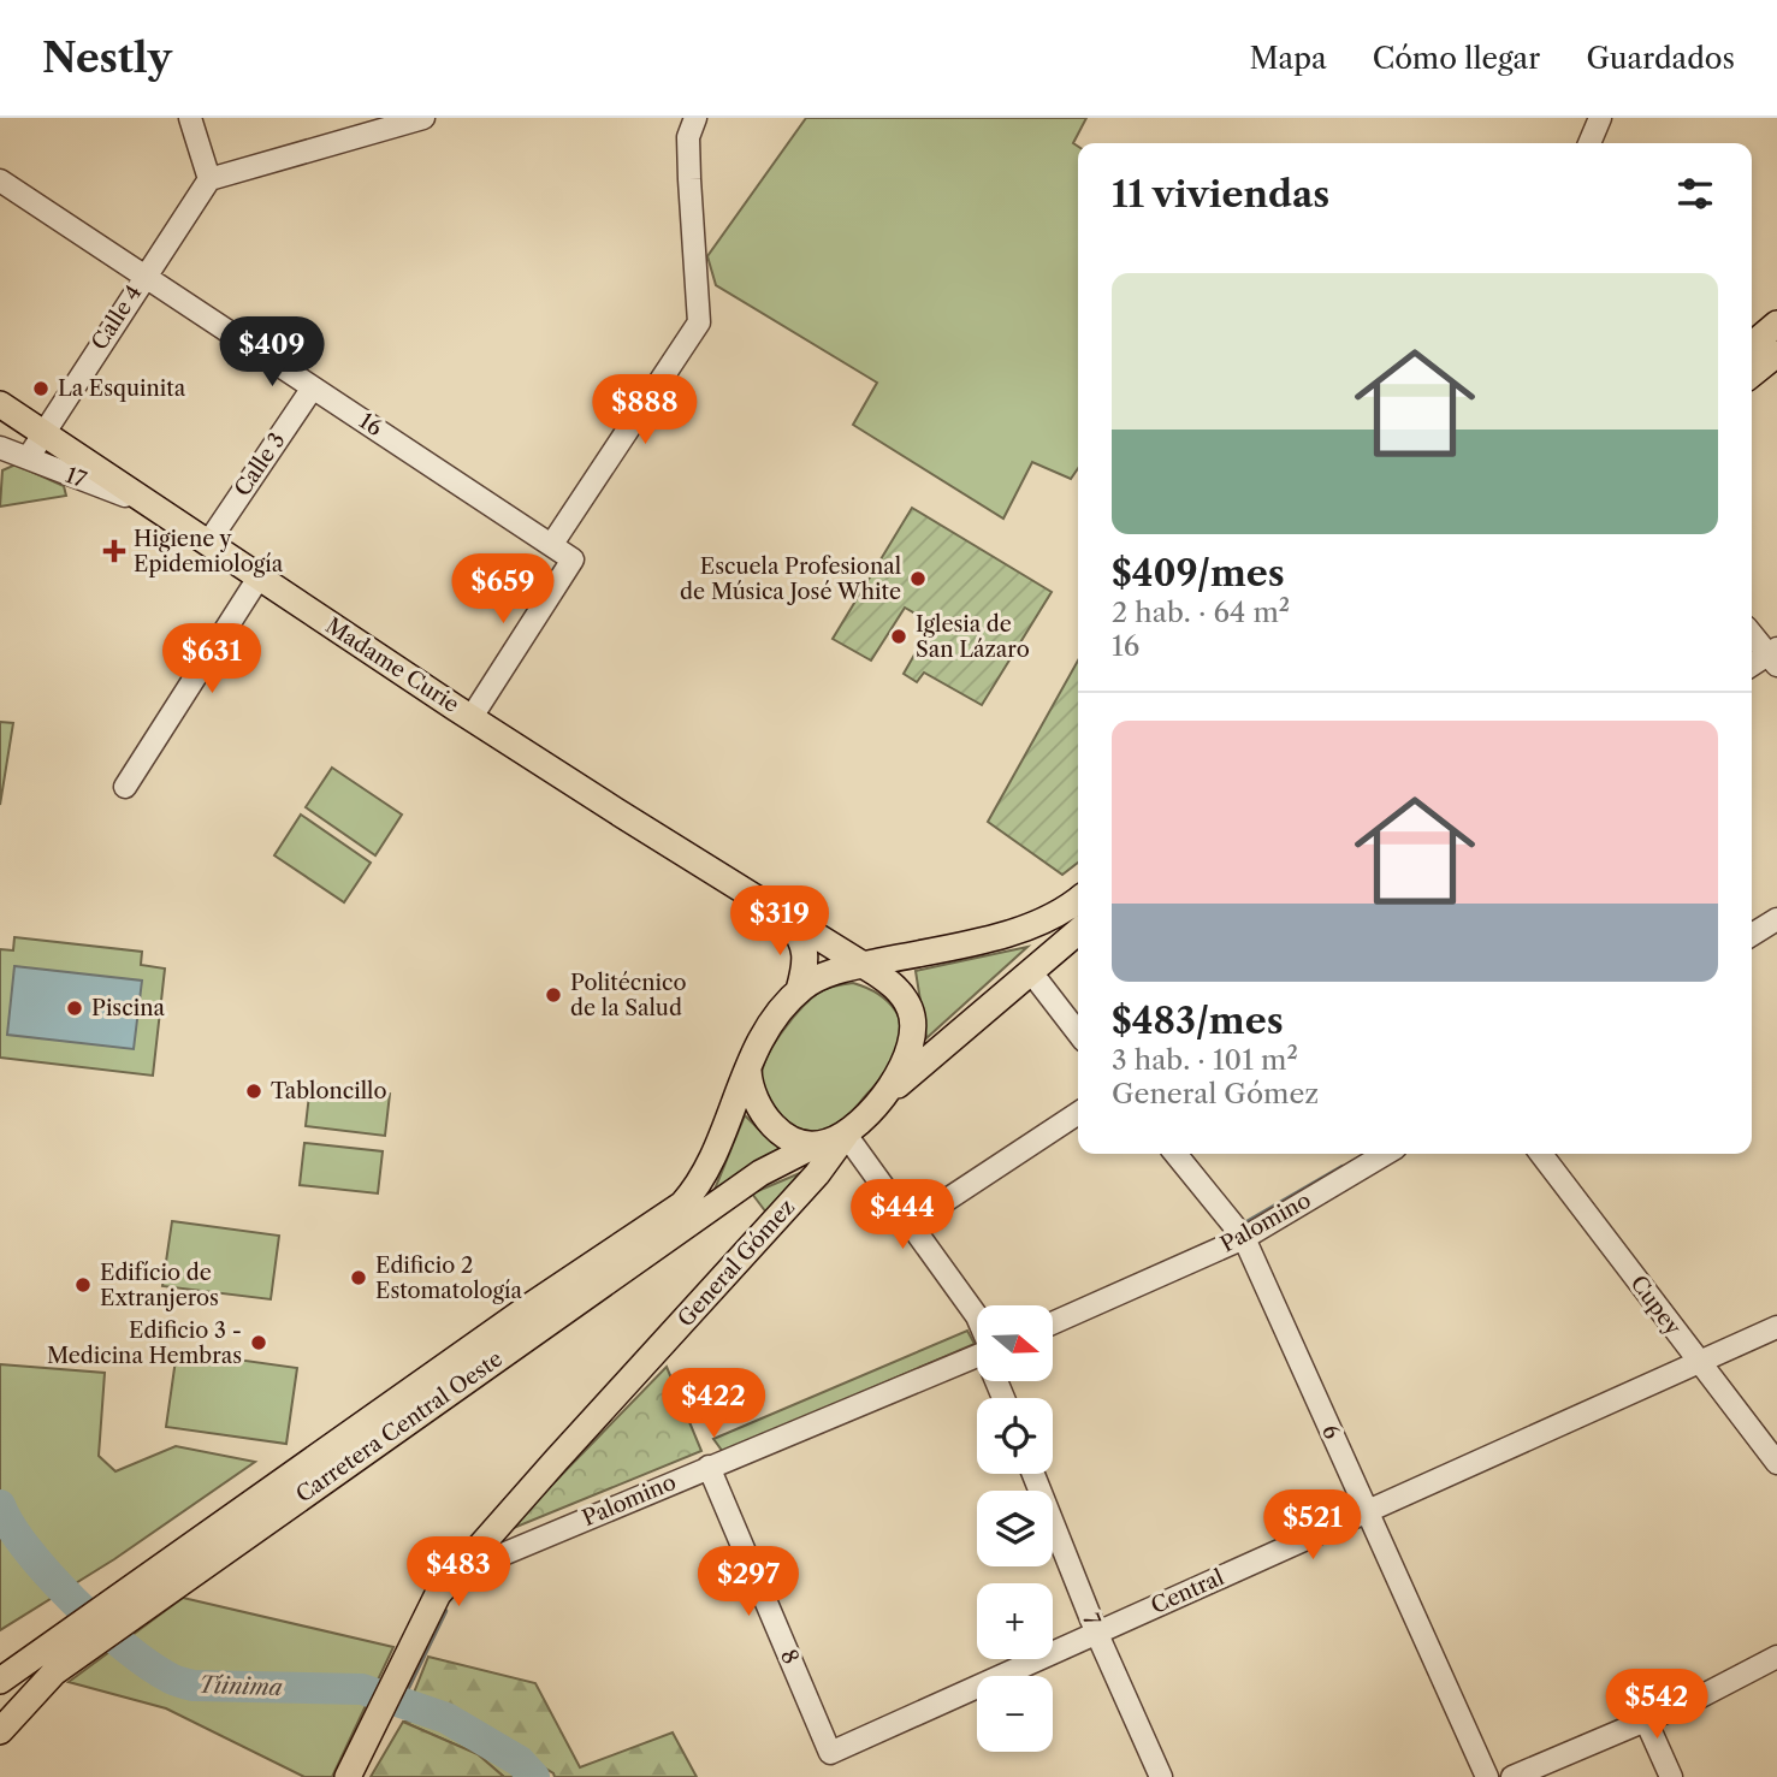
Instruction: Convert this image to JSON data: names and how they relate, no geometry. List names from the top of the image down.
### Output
{
  "streets": {
    "main road": ["Madame Curie", "General Gómez", "Carretera Central Oeste"],
    "street": [
      "Calle 4",
      "16",
      "Calle 3",
      "17",
      "Palomino",
      "Cupey",
      "6",
      "Central",
      "7",
      "8"
    ]
  },
  "crossings": [
    ["Calle 4", "16"],
    ["Calle 4", "17"],
    ["Calle 4", "Madame Curie"],
    ["16", "Calle 3"],
    ["16", "Madame Curie"],
    ["Calle 3", "Madame Curie"],
    ["17", "Madame Curie"],
    ["Madame Curie", "General Gómez"],
    ["Madame Curie", "Carretera Central Oeste"],
    ["Palomino", "General Gómez"],
    ["Palomino", "6"],
    ["Palomino", "8"],
    ["General Gómez", "Carretera Central Oeste"],
    ["Cupey", "Central"],
    ["6", "Central"],
    ["Central", "7"],
    ["Central", "8"]
  ],
  "water": ["Tíinima"],
  "places": {
    "other": [
      "La Esquinita",
      "Escuela Profesional de Música José White",
      "Iglesia de San Lázaro",
      "Politécnico de la Salud",
      "Piscina",
      "Tabloncillo",
      "Edificio 2 Estomatología",
      "Edifício de Extranjeros",
      "Edificio 3 - Medicina Hembras"
    ],
    "health": ["Higiene y Epidemiología"]
  },
  "north": "right",
  "page": {
    "header": "Nestly",
    "nav": ["Mapa", "Cómo llegar", "Guardados"],
    "heading": "11 viviendas",
    "list": [
      {
        "name": "$409/mes",
        "note": "2 hab. · 64 m² · 16"
      },
      {
        "name": "$483/mes",
        "note": "3 hab. · 101 m² · General Gómez"
      }
    ],
    "price": [
      "$409",
      "$888",
      "$659",
      "$631",
      "$319",
      "$444",
      "$422",
      "$521",
      "$483",
      "$297",
      "$542"
    ],
    "map_buttons": ["+", "−"]
  }
}
